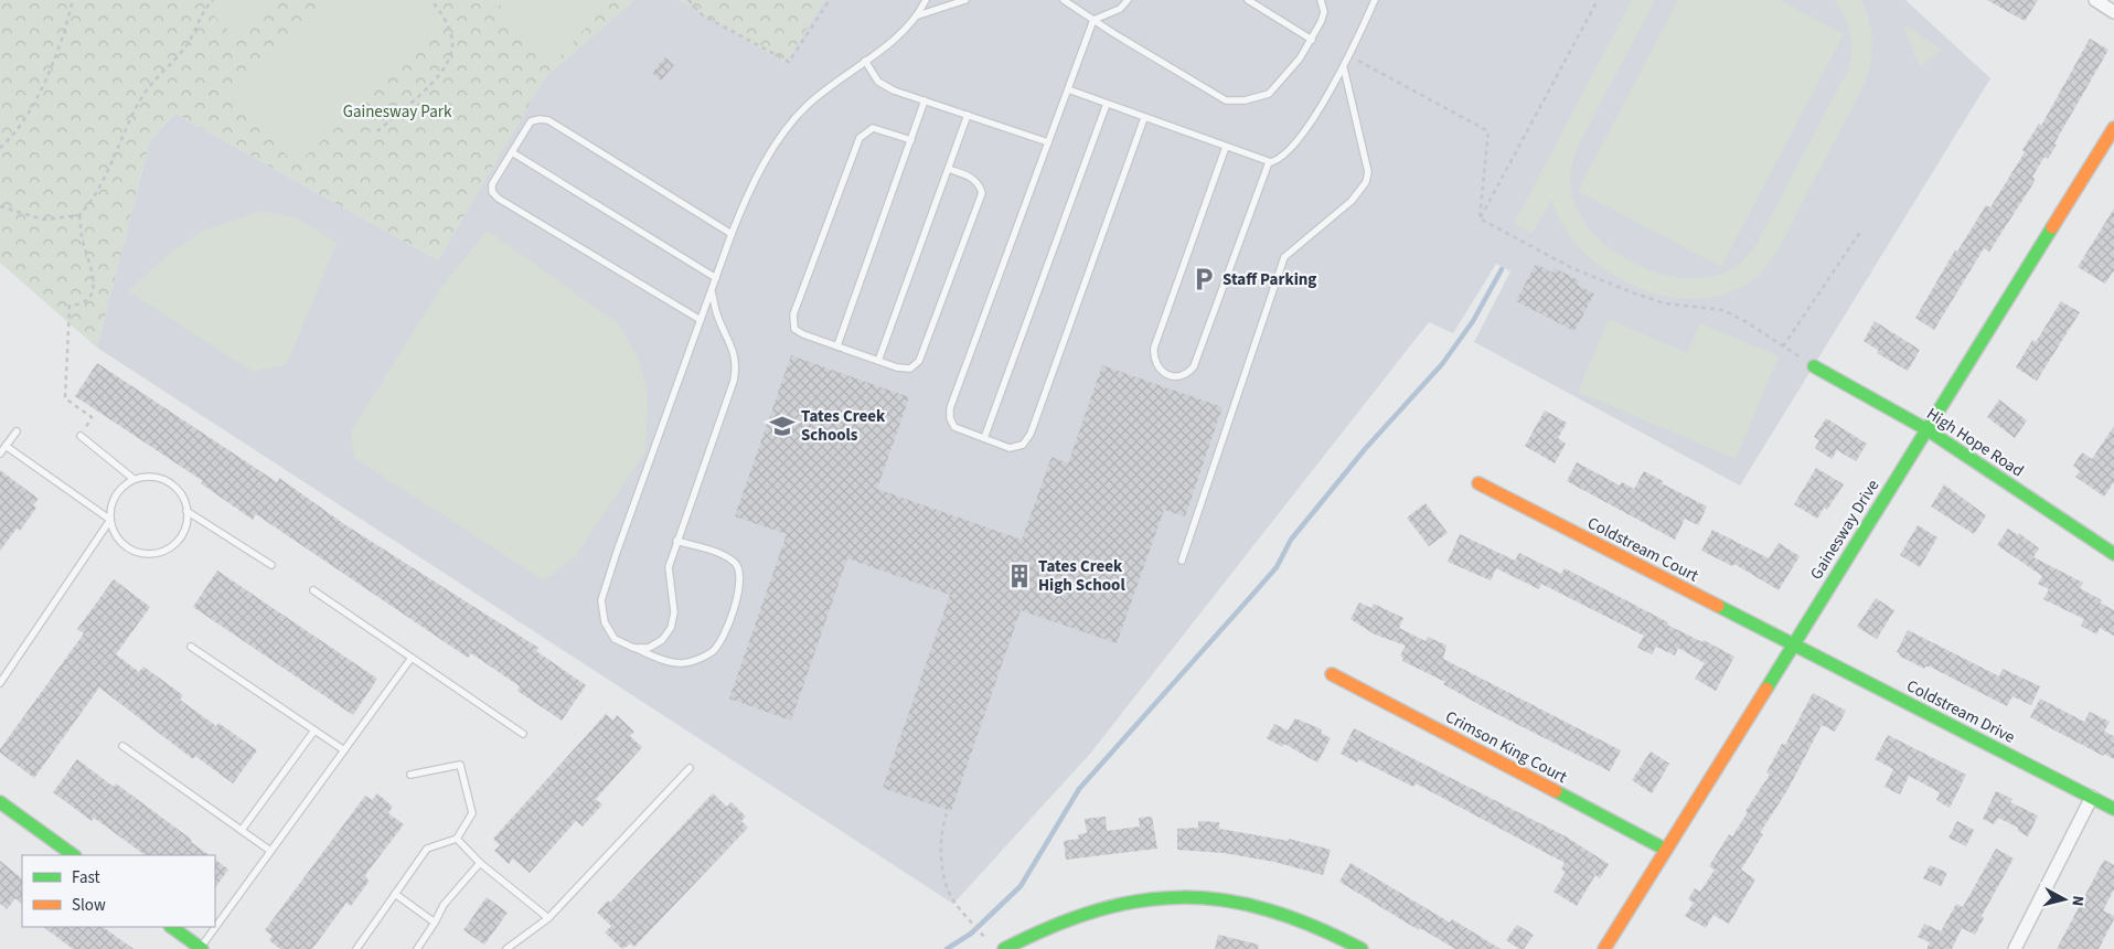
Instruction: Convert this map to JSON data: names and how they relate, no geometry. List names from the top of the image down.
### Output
{
  "streets": {
    "street": [
      "High Hope Road",
      "Gainesway Drive",
      "Coldstream Court",
      "Coldstream Drive",
      "Crimson King Court"
    ]
  },
  "crossings": [
    ["High Hope Road", "Gainesway Drive"],
    ["Gainesway Drive", "Coldstream Court"],
    ["Gainesway Drive", "Coldstream Drive"],
    ["Gainesway Drive", "Crimson King Court"],
    ["Coldstream Court", "Coldstream Drive"]
  ],
  "parks": ["Gainesway Park"],
  "places": {
    "parking": ["Staff Parking"],
    "school or university": ["Tates Creek Schools"],
    "building": ["Tates Creek High School"]
  },
  "legend": ["Fast", "Slow"],
  "north": "right"
}
